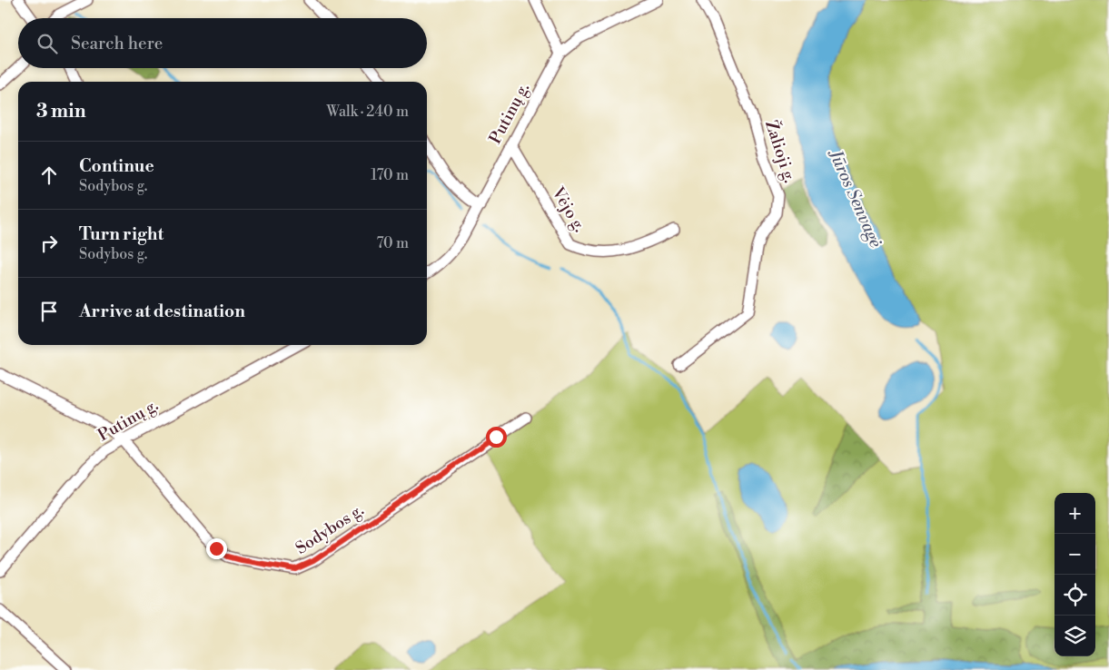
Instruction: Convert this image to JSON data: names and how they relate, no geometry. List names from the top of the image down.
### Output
{
  "streets": {
    "street": [
      "Putinų g.",
      "Žalioji g.",
      "Vėjo g.",
      "Sodybos g."
    ]
  },
  "crossings": [
    ["Putinų g.", "Vėjo g."],
    ["Putinų g.", "Sodybos g."]
  ],
  "water": ["Jūros Senvagė"],
  "page": {
    "search": "Search here",
    "heading": ["3 min", "Walk · 240 m"],
    "list": [
      ["Continue", "Sodybos g.", "170 m"],
      ["Turn right", "Sodybos g.", "70 m"],
      "Arrive at destination"
    ],
    "map_buttons": ["+", "−"]
  }
}
